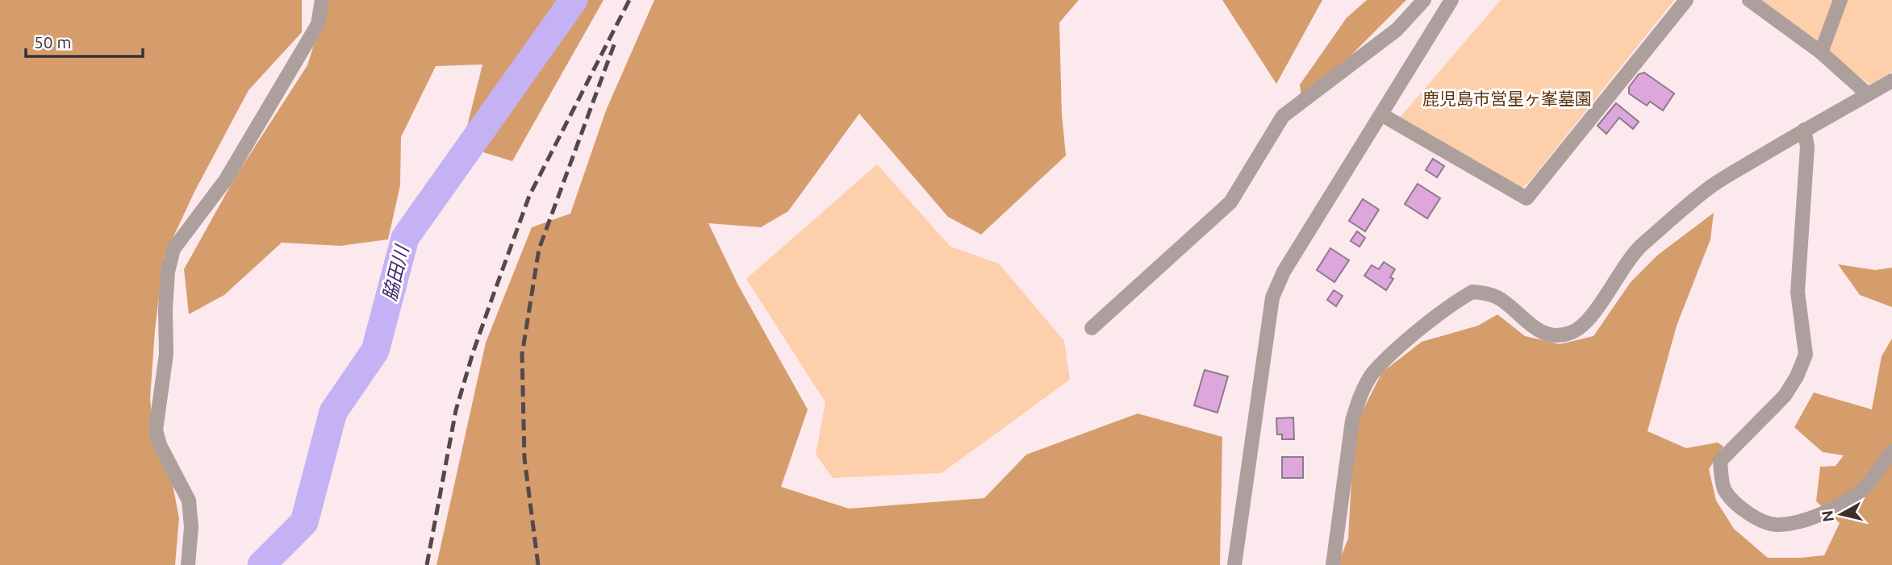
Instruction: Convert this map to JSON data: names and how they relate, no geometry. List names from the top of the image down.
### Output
{
  "water": ["脇田川"],
  "parks": ["鹿児島市営星ヶ峯墓園"],
  "scale_bar": "50 m",
  "north": "left"
}
